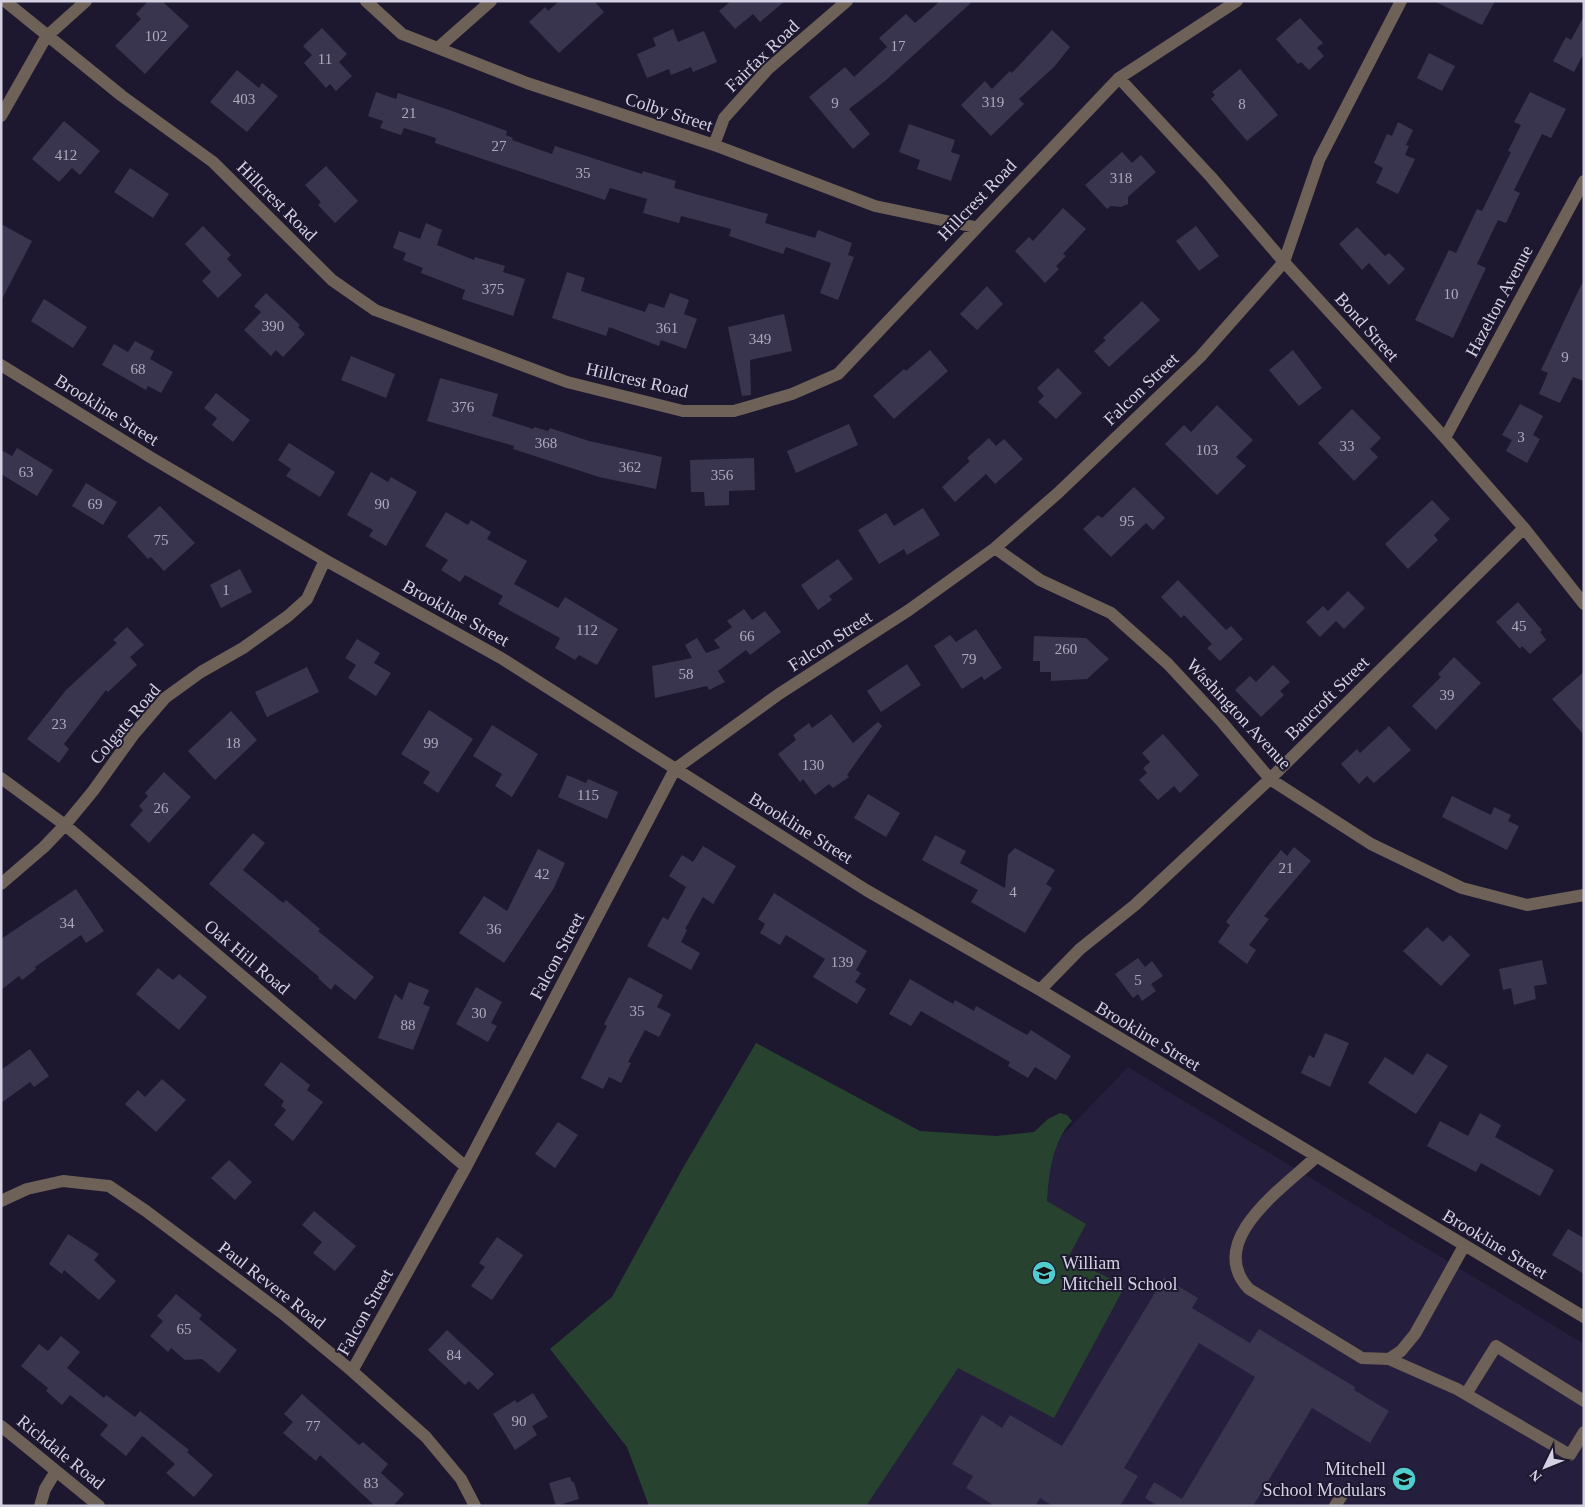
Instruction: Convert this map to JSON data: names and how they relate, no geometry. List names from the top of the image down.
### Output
{
  "streets": {
    "street": [
      "Fairfax Road",
      "Colby Street",
      "Hillcrest Road",
      "Hazelton Avenue",
      "Bond Street",
      "Falcon Street",
      "Brookline Street",
      "Bancroft Street",
      "Washington Avenue",
      "Colgate Road",
      "Oak Hill Road",
      "Paul Revere Road",
      "Richdale Road"
    ]
  },
  "crossings": [
    ["Fairfax Road", "Colby Street"],
    ["Colby Street", "Hillcrest Road"],
    ["Hillcrest Road", "Bond Street"],
    ["Hazelton Avenue", "Bond Street"],
    ["Bond Street", "Falcon Street"],
    ["Bond Street", "Bancroft Street"],
    ["Falcon Street", "Brookline Street"],
    ["Falcon Street", "Washington Avenue"],
    ["Falcon Street", "Oak Hill Road"],
    ["Falcon Street", "Paul Revere Road"],
    ["Brookline Street", "Bancroft Street"],
    ["Brookline Street", "Colgate Road"],
    ["Bancroft Street", "Washington Avenue"],
    ["Colgate Road", "Oak Hill Road"]
  ],
  "places": {
    "school or university": ["William Mitchell School", "Mitchell School Modulars"]
  },
  "house_numbers": [
    "102",
    "17",
    "11",
    "403",
    "319",
    "9",
    "8",
    "21",
    "27",
    "412",
    "35",
    "318",
    "375",
    "10",
    "390",
    "361",
    "349",
    "9",
    "68",
    "376",
    "3",
    "368",
    "33",
    "103",
    "362",
    "63",
    "356",
    "69",
    "90",
    "95",
    "75",
    "1",
    "45",
    "112",
    "66",
    "260",
    "79",
    "58",
    "39",
    "23",
    "18",
    "99",
    "130",
    "115",
    "26",
    "21",
    "42",
    "4",
    "34",
    "36",
    "139",
    "5",
    "35",
    "30",
    "88",
    "65",
    "84",
    "90",
    "77",
    "83"
  ],
  "north": "bottom left"
}
